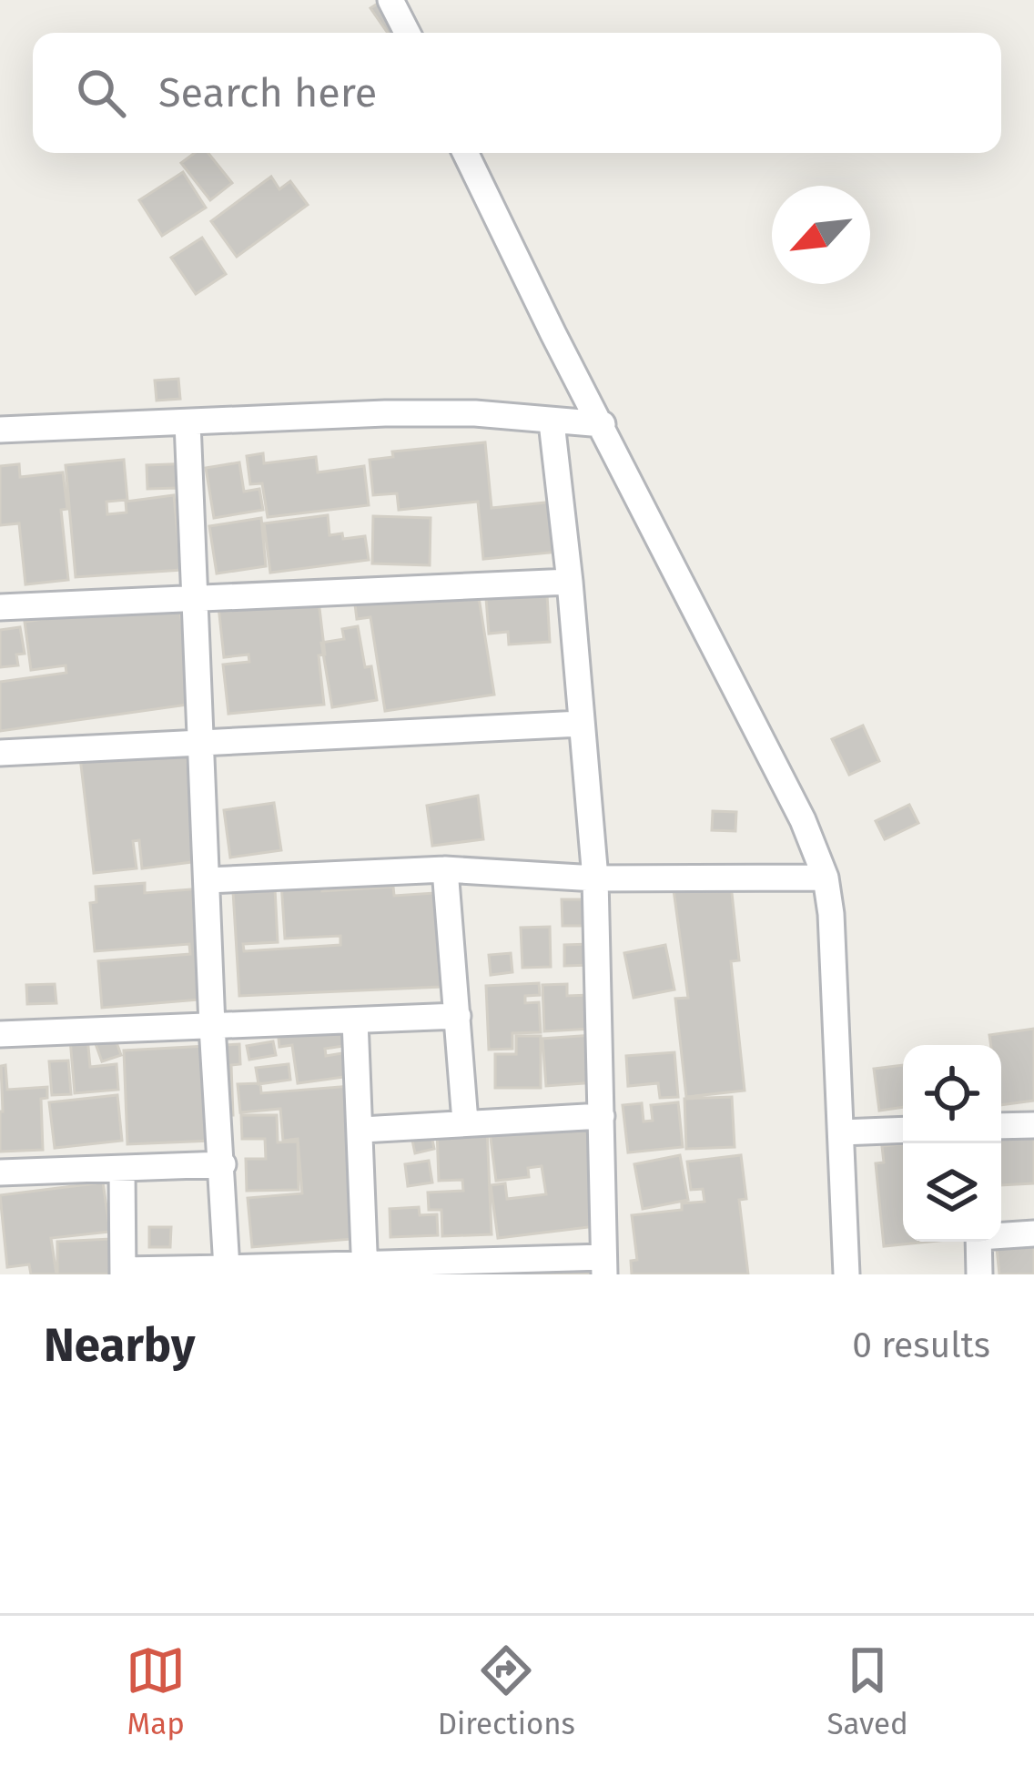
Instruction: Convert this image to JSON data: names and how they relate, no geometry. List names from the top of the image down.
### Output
{
  "north": "bottom left",
  "page": {
    "search": "Search here",
    "heading": ["Nearby", "0 results"],
    "nav": ["Map", "Directions", "Saved"]
  }
}
